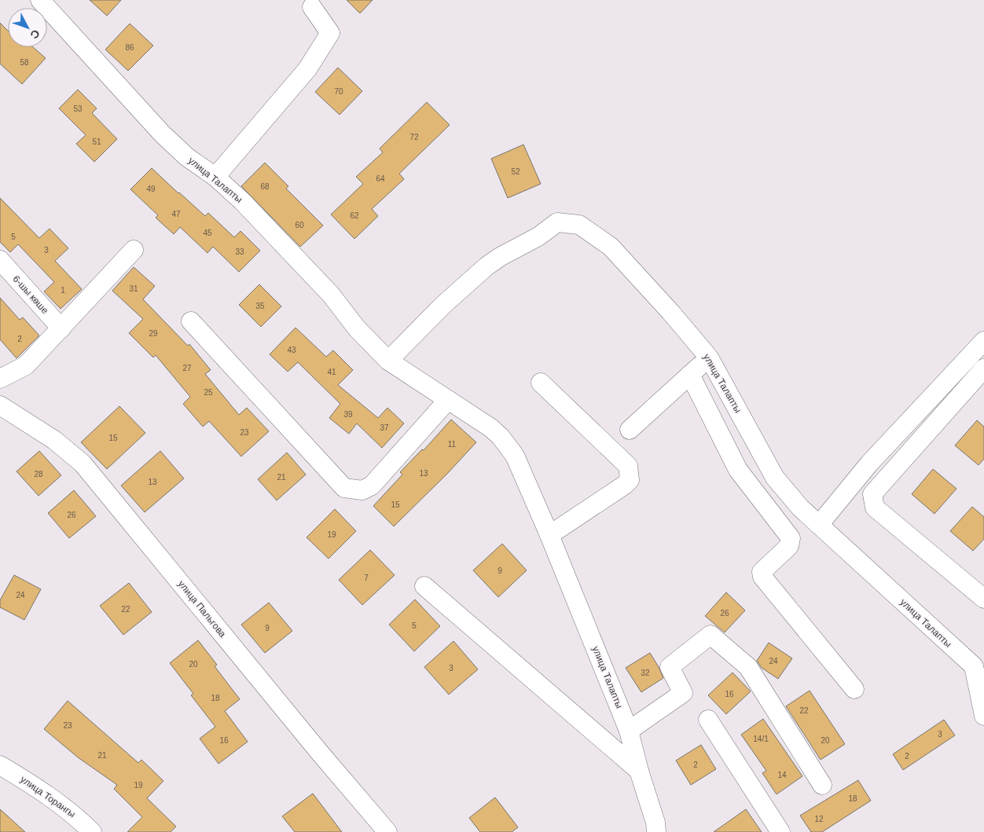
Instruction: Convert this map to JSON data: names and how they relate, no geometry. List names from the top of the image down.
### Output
{
  "streets": {
    "street": [
      "улица Талапты",
      "6-шы көше",
      "улица Пальгова",
      "улица Торангы"
    ]
  },
  "house_numbers": [
    "86",
    "58",
    "70",
    "53",
    "72",
    "51",
    "52",
    "64",
    "68",
    "49",
    "47",
    "62",
    "60",
    "45",
    "5",
    "3",
    "33",
    "31",
    "1",
    "35",
    "29",
    "2",
    "43",
    "27",
    "41",
    "25",
    "39",
    "37",
    "23",
    "15",
    "11",
    "13",
    "28",
    "21",
    "13",
    "15",
    "26",
    "19",
    "9",
    "7",
    "24",
    "22",
    "26",
    "5",
    "9",
    "24",
    "20",
    "3",
    "32",
    "16",
    "18",
    "22",
    "23",
    "3",
    "14/1",
    "16",
    "20",
    "21",
    "2",
    "2",
    "14",
    "19",
    "18",
    "12"
  ],
  "north": "bottom right"
}
